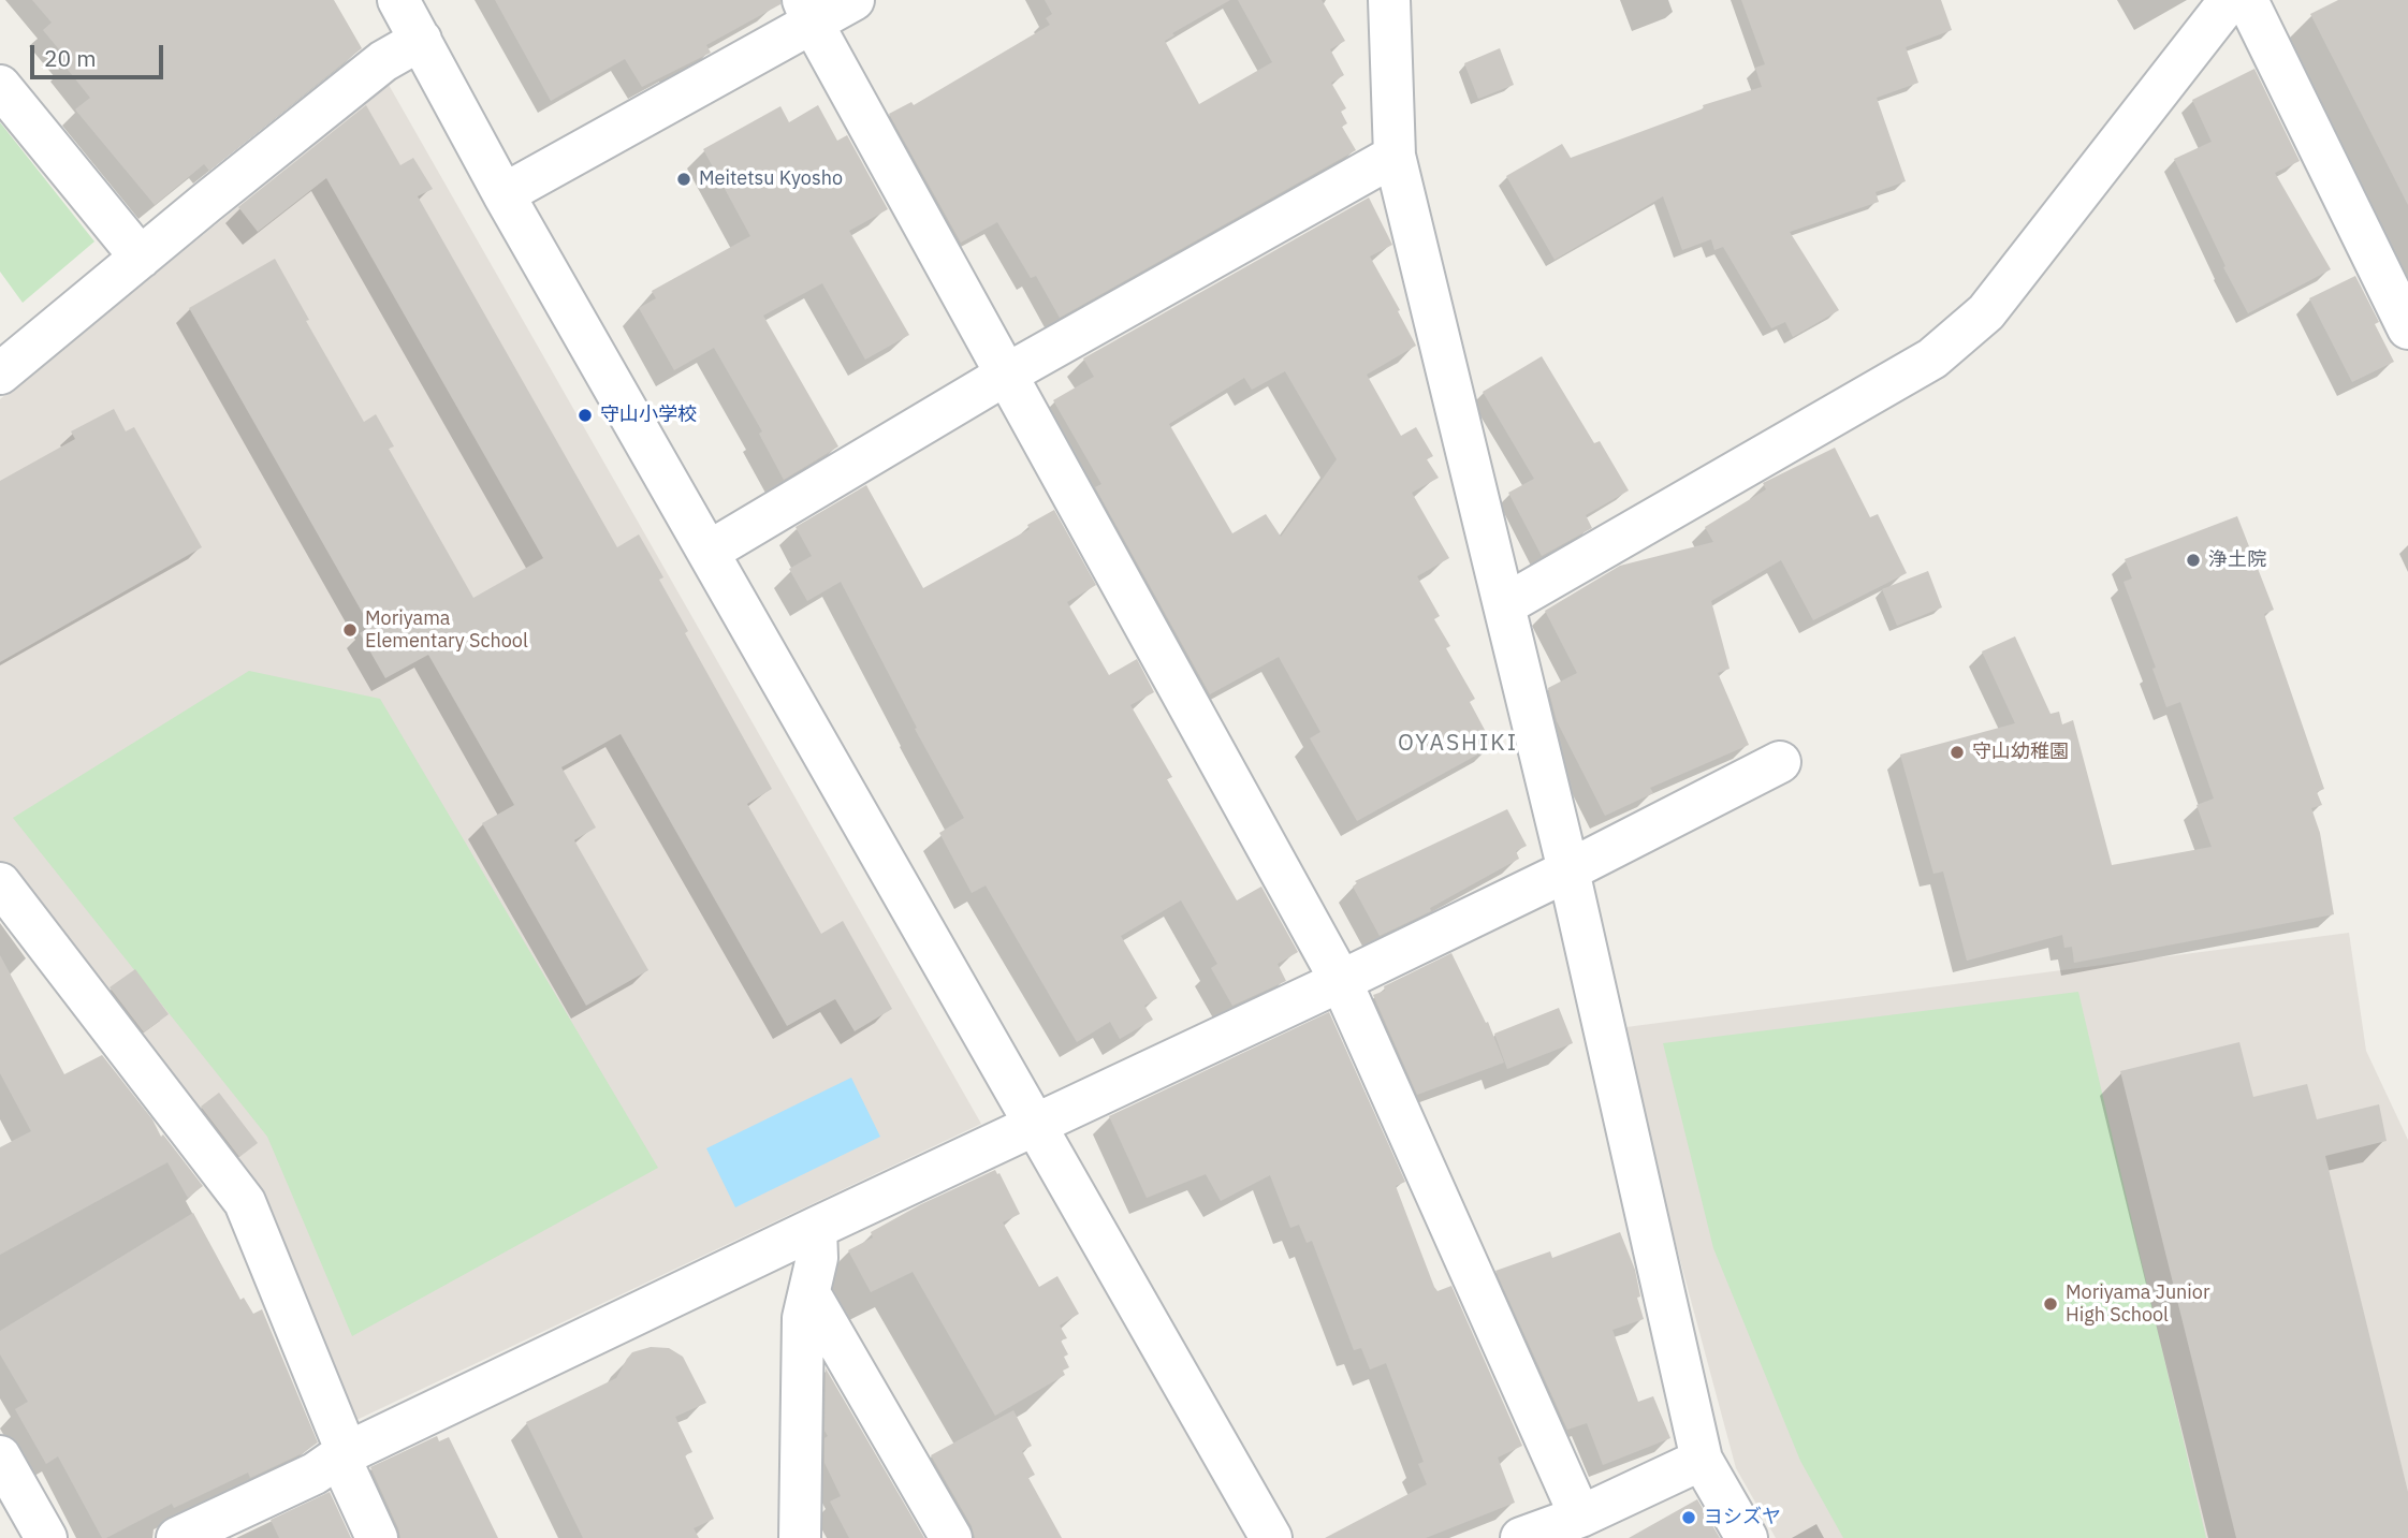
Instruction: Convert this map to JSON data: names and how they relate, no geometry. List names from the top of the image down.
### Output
{
  "districts": ["OYASHIKI"],
  "places": [
    "Meitetsu Kyosho",
    "守山小学校",
    "浄土院",
    "Moriyama Elementary School",
    "守山幼稚園",
    "Moriyama Junior High School",
    "ヨシズヤ"
  ],
  "scale_bar": "20 m"
}
